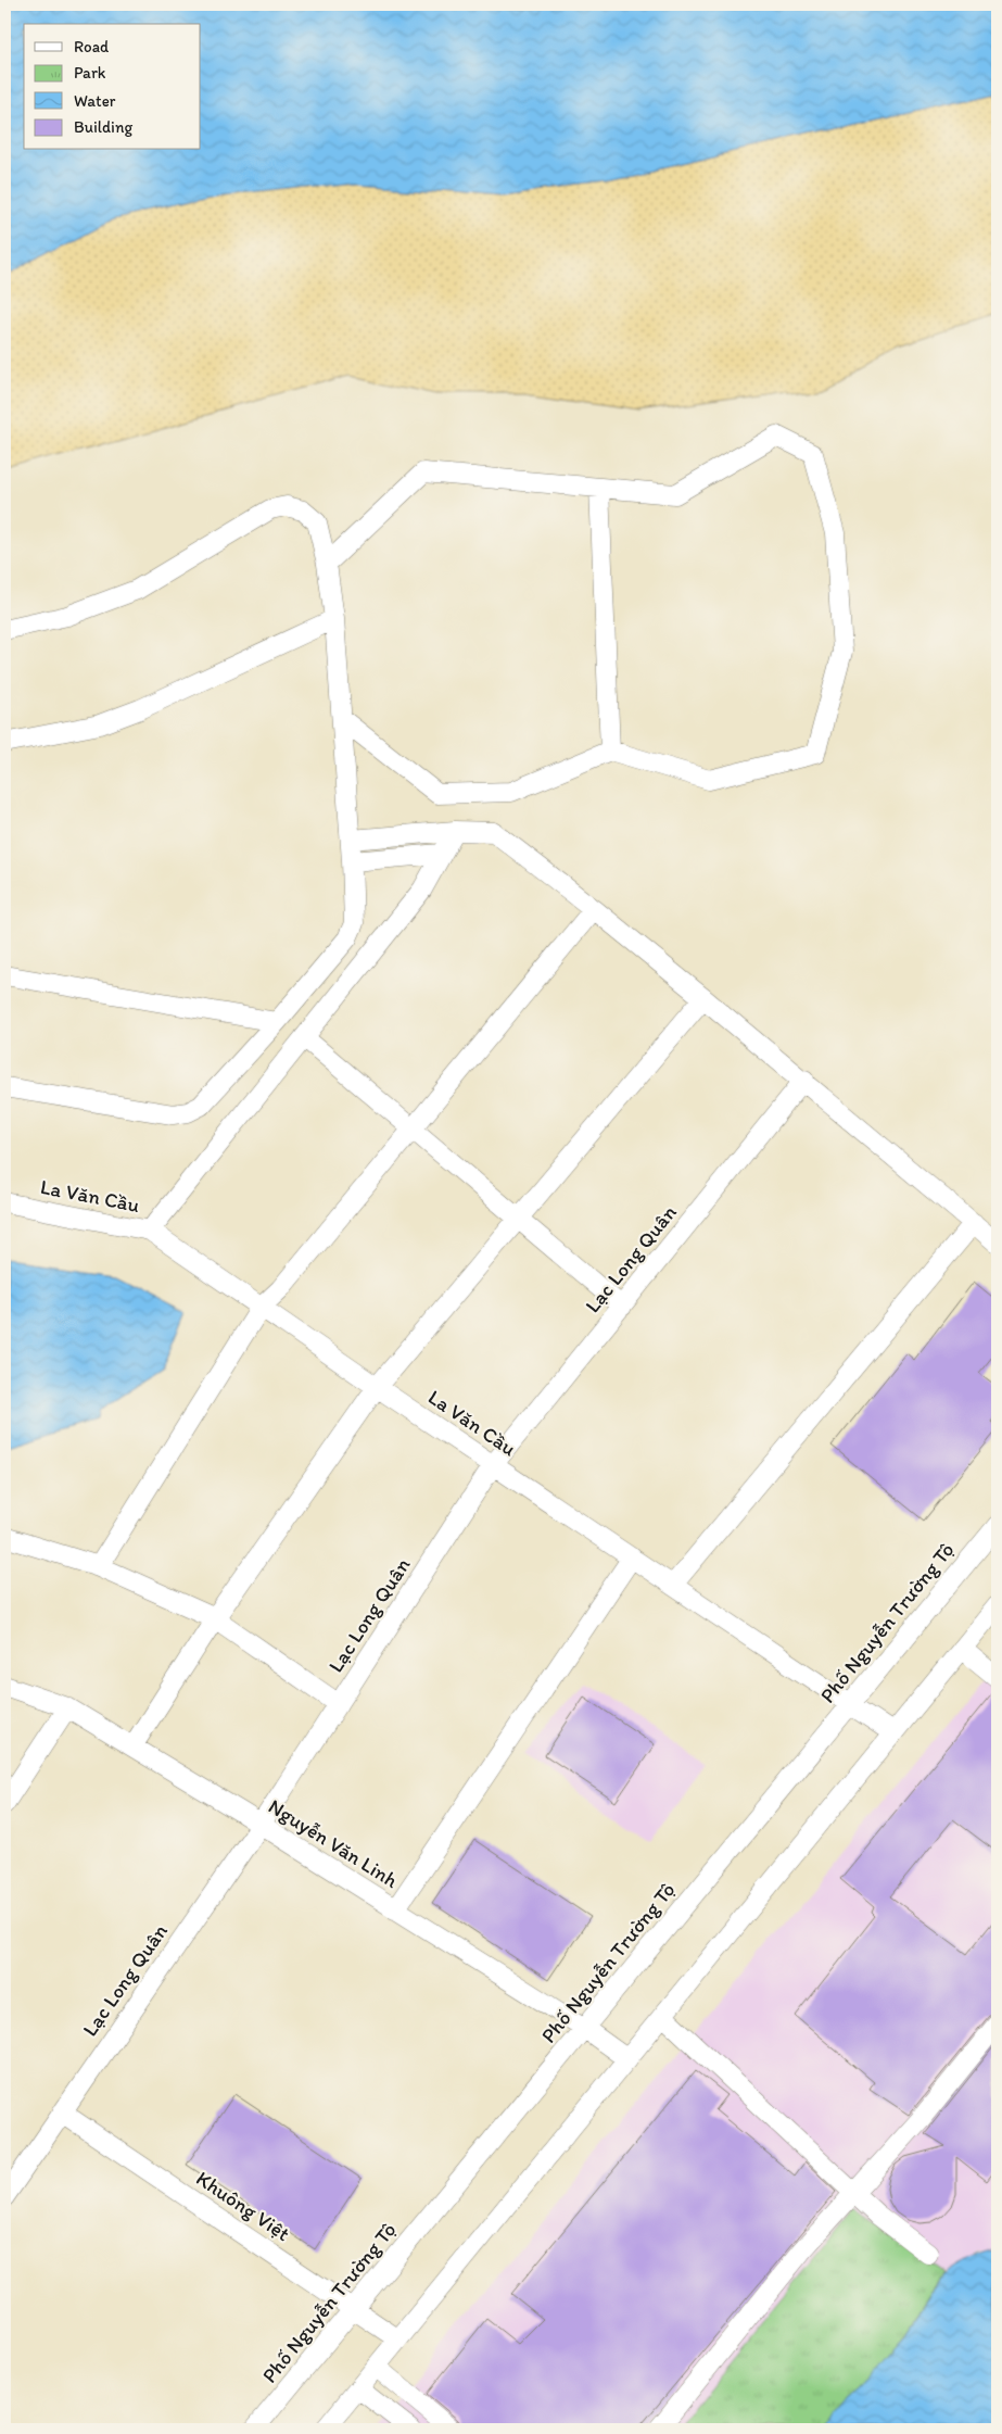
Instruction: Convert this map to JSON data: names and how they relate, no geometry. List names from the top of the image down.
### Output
{
  "streets": {
    "street": [
      "La Văn Cầu",
      "Lạc Long Quân",
      "Phố Nguyễn Trường Tộ",
      "Nguyễn Văn Linh",
      "Khuông Việt"
    ]
  },
  "crossings": [
    ["La Văn Cầu", "Lạc Long Quân"],
    ["La Văn Cầu", "Phố Nguyễn Trường Tộ"],
    ["Lạc Long Quân", "Nguyễn Văn Linh"],
    ["Lạc Long Quân", "Khuông Việt"],
    ["Phố Nguyễn Trường Tộ", "Nguyễn Văn Linh"],
    ["Phố Nguyễn Trường Tộ", "Khuông Việt"]
  ],
  "legend": [
    "Road",
    "Park",
    "Water",
    "Building"
  ]
}
